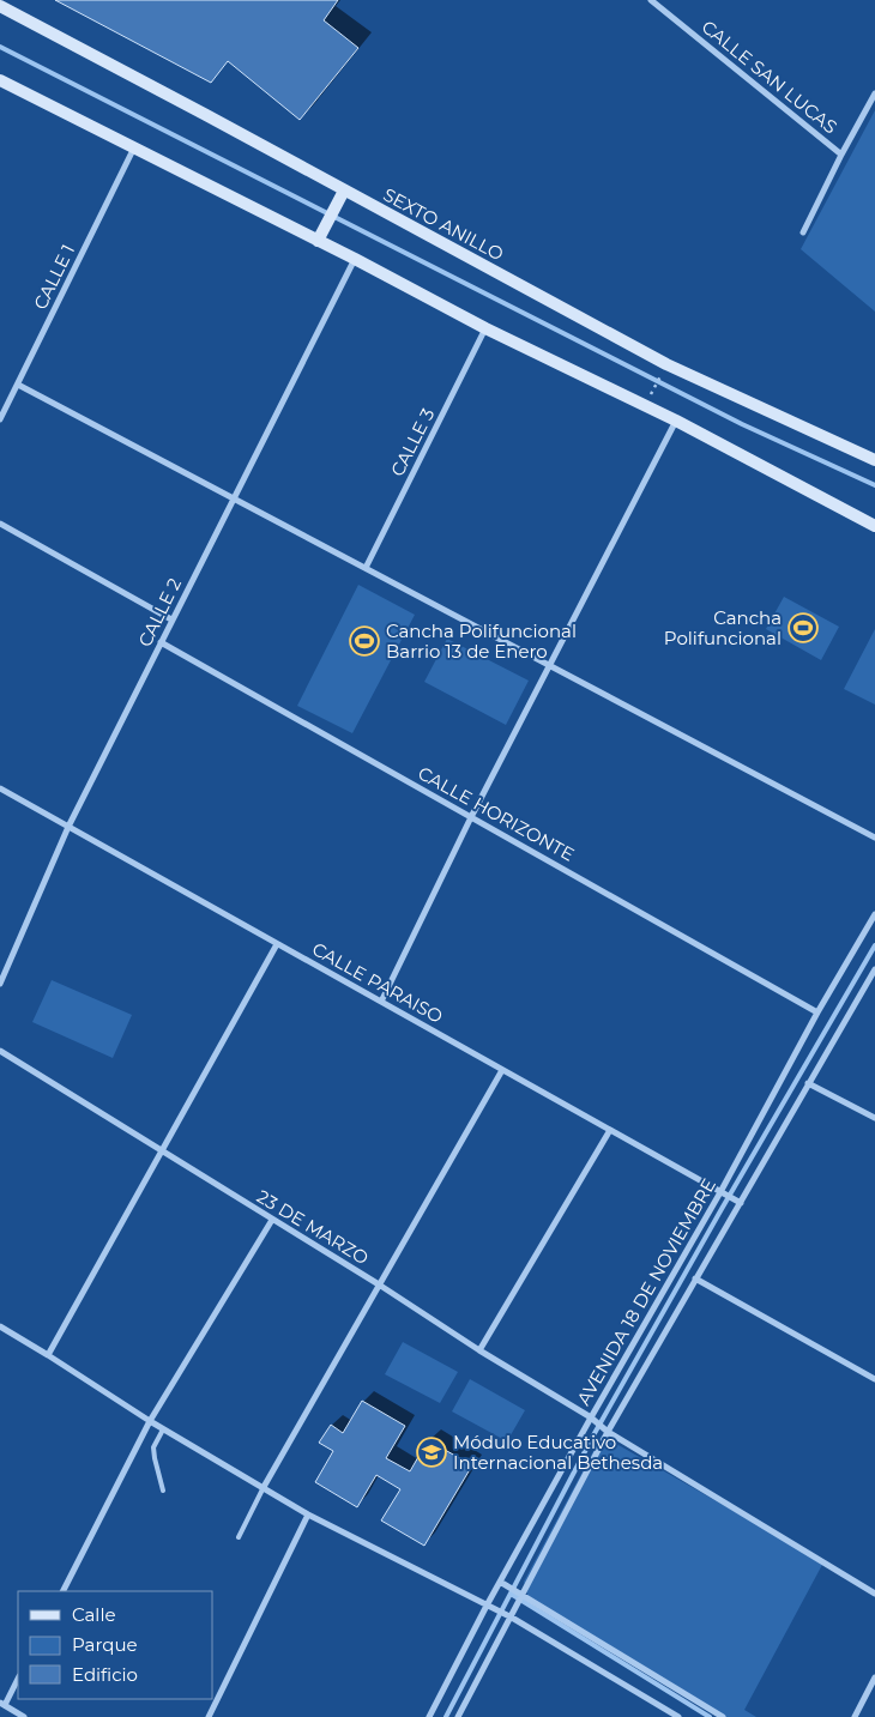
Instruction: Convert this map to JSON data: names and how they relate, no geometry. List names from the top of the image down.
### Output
{
  "streets": {
    "main road": ["SEXTO ANILLO"],
    "street": [
      "CALLE SAN LUCAS",
      "CALLE 1",
      "CALLE 3",
      "CALLE 2",
      "CALLE HORIZONTE",
      "CALLE PARAISO",
      "23 DE MARZO",
      "AVENIDA 18 DE NOVIEMBRE"
    ]
  },
  "crossings": [
    ["CALLE 2", "CALLE HORIZONTE"],
    ["CALLE 2", "CALLE PARAISO"],
    ["CALLE HORIZONTE", "AVENIDA 18 DE NOVIEMBRE"],
    ["CALLE PARAISO", "AVENIDA 18 DE NOVIEMBRE"],
    ["23 DE MARZO", "AVENIDA 18 DE NOVIEMBRE"]
  ],
  "places": {
    "sports": ["Cancha Polifuncional", "Cancha Polifuncional Barrio 13 de Enero"],
    "school or university": ["Módulo Educativo Internacional Bethesda"]
  },
  "legend": ["Calle", "Parque", "Edificio"]
}
